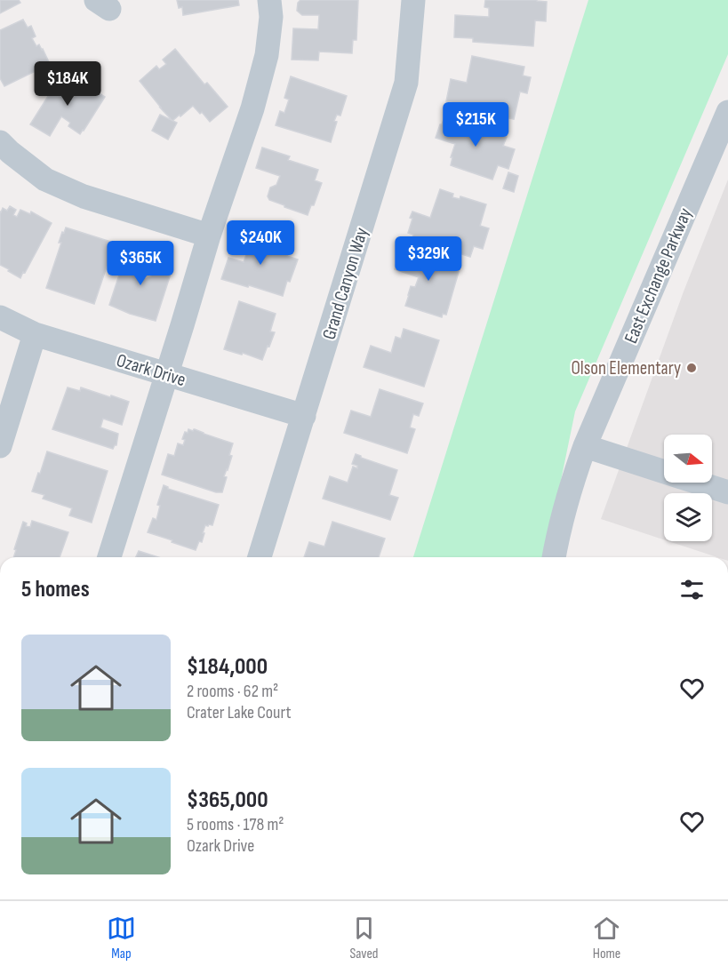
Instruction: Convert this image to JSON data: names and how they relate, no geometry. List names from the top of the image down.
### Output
{
  "streets": {
    "street": ["East Exchange Parkway", "Grand Canyon Way", "Ozark Drive"]
  },
  "crossings": [
    ["Grand Canyon Way", "Ozark Drive"]
  ],
  "places": ["Olson Elementary"],
  "north": "right",
  "page": {
    "price": [
      "$184K",
      "$215K",
      "$240K",
      "$329K",
      "$365K"
    ],
    "heading": "5 homes",
    "list": [
      {
        "name": "$184,000",
        "note": "2 rooms · 62 m² · Crater Lake Court"
      },
      {
        "name": "$365,000",
        "note": "5 rooms · 178 m² · Ozark Drive"
      }
    ],
    "tabs": ["Map", "Saved", "Home"]
  }
}
